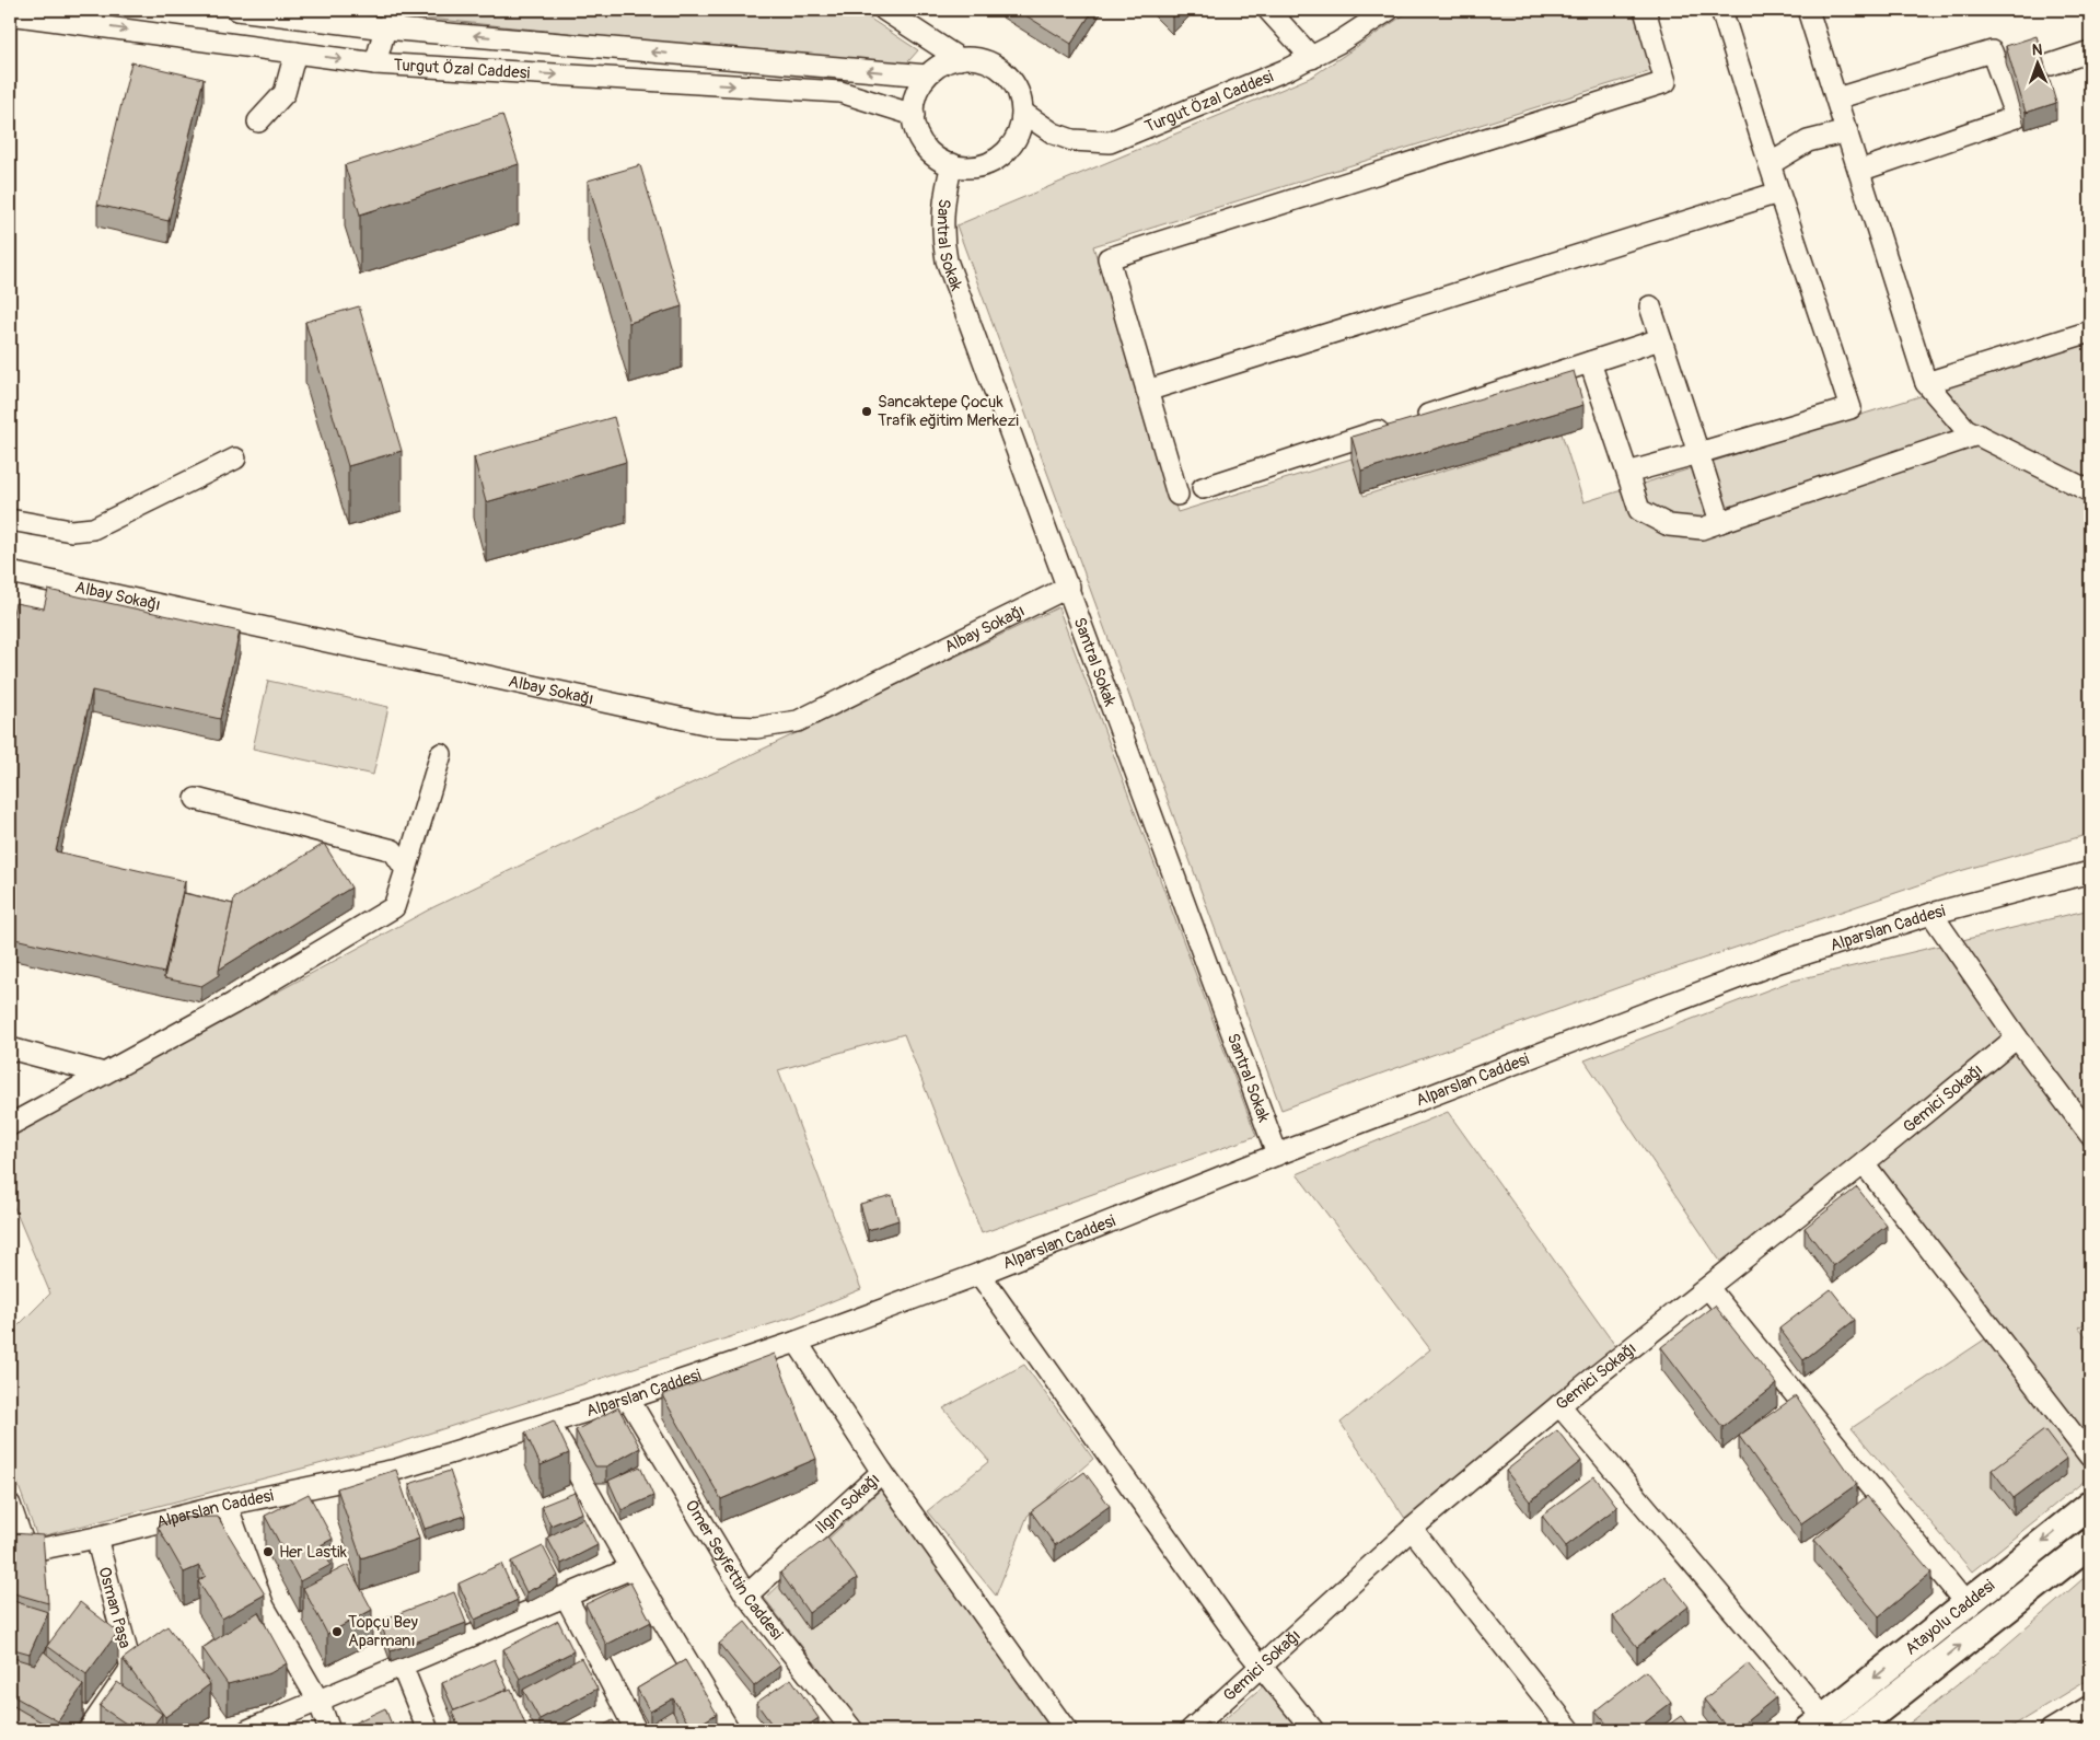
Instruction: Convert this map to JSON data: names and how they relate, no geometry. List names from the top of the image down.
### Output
{
  "streets": {
    "main road": ["Atayolu Caddesi"],
    "street": [
      "Turgut Özal Caddesi",
      "Santral Sokak",
      "Albay Sokağı",
      "Alparslan Caddesi",
      "Gemici Sokağı",
      "Ilgın Sokağı",
      "Ömer Seyfettin Caddesi",
      "Osman Paşa"
    ]
  },
  "crossings": [
    ["Turgut Özal Caddesi", "Santral Sokak"],
    ["Santral Sokak", "Albay Sokağı"],
    ["Santral Sokak", "Alparslan Caddesi"],
    ["Alparslan Caddesi", "Ilgın Sokağı"],
    ["Alparslan Caddesi", "Ömer Seyfettin Caddesi"],
    ["Alparslan Caddesi", "Osman Paşa"],
    ["Ilgın Sokağı", "Ömer Seyfettin Caddesi"]
  ],
  "places": ["Sancaktepe Çocuk Trafik eğitim Merkezi", "Her Lastik", "Topçu Bey Aparmanı"],
  "north": "top"
}
